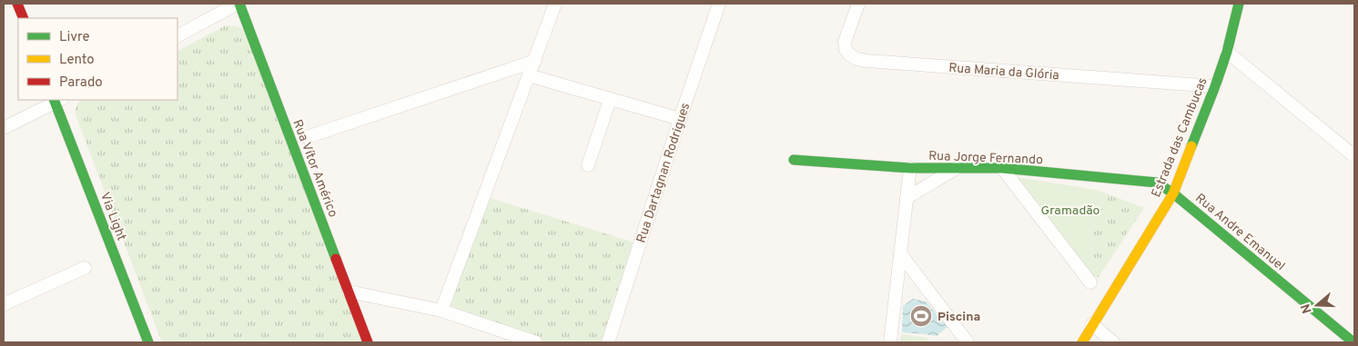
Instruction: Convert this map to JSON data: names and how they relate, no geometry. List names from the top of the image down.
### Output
{
  "streets": {
    "street": [
      "Rua Maria da Glória",
      "Estrada das Cambucas",
      "Rua Jorge Fernando",
      "Rua Vítor Américo",
      "Rua Dartagnan Rodrigues",
      "Via Light",
      "Rua Andre Emanuel"
    ]
  },
  "crossings": [
    ["Rua Maria da Glória", "Estrada das Cambucas"],
    ["Estrada das Cambucas", "Rua Jorge Fernando"],
    ["Estrada das Cambucas", "Rua Andre Emanuel"],
    ["Rua Jorge Fernando", "Rua Andre Emanuel"]
  ],
  "parks": ["Gramadão"],
  "places": {
    "sports": ["Piscina"]
  },
  "legend": ["Livre", "Lento", "Parado"],
  "north": "left"
}
